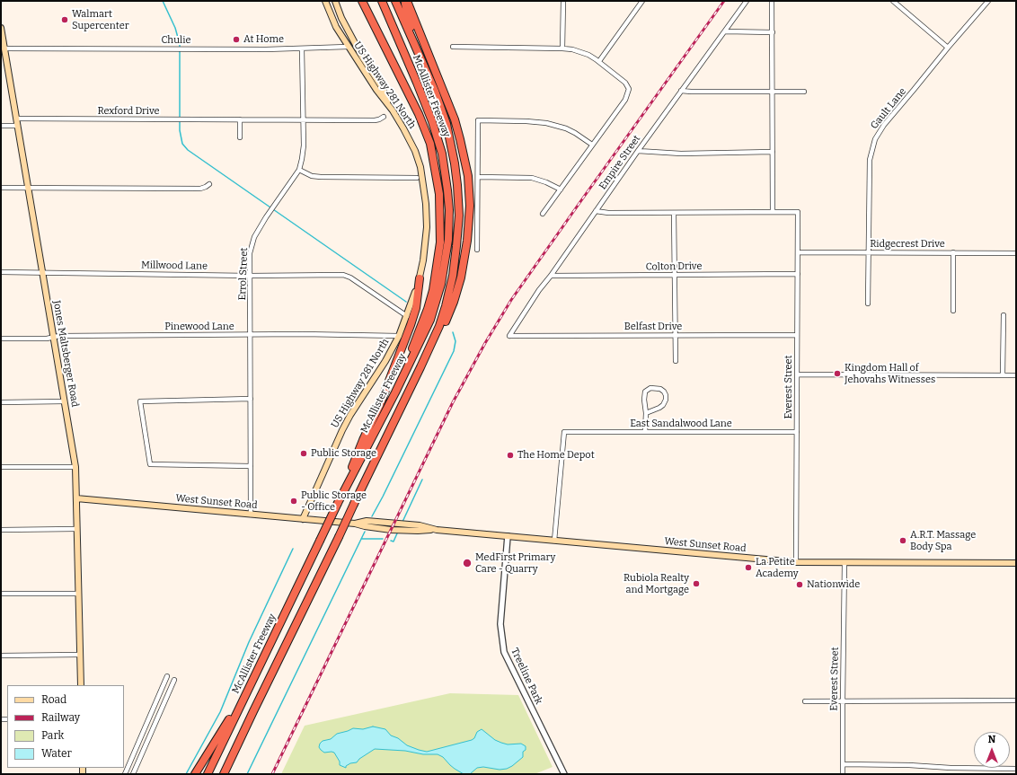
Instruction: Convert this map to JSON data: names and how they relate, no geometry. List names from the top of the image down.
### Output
{
  "streets": {
    "highway": ["McAllister Freeway"],
    "main road": ["US Highway 281 North", "Jones Maltsberger Road", "West Sunset Road"],
    "street": [
      "Chulie",
      "Gault Lane",
      "Rexford Drive",
      "Empire Street",
      "Ridgecrest Drive",
      "Millwood Lane",
      "Colton Drive",
      "Errol Street",
      "Pinewood Lane",
      "Belfast Drive",
      "Everest Street",
      "East Sandalwood Lane",
      "Treeline Park"
    ]
  },
  "crossings": [
    ["Chulie", "US Highway 281 North"],
    ["Chulie", "Errol Street"],
    ["Chulie", "Jones Maltsberger Road"],
    ["US Highway 281 North", "Millwood Lane"],
    ["US Highway 281 North", "Pinewood Lane"],
    ["US Highway 281 North", "West Sunset Road"],
    ["Gault Lane", "Ridgecrest Drive"],
    ["Rexford Drive", "Errol Street"],
    ["Rexford Drive", "Jones Maltsberger Road"],
    ["Empire Street", "Colton Drive"],
    ["Empire Street", "Belfast Drive"],
    ["Ridgecrest Drive", "Everest Street"],
    ["Millwood Lane", "Errol Street"],
    ["Millwood Lane", "Jones Maltsberger Road"],
    ["Colton Drive", "Everest Street"],
    ["Errol Street", "Pinewood Lane"],
    ["Errol Street", "West Sunset Road"],
    ["Pinewood Lane", "Jones Maltsberger Road"],
    ["Belfast Drive", "Everest Street"],
    ["Jones Maltsberger Road", "West Sunset Road"],
    ["Everest Street", "East Sandalwood Lane"],
    ["Everest Street", "West Sunset Road"],
    ["East Sandalwood Lane", "West Sunset Road"],
    ["West Sunset Road", "Treeline Park"]
  ],
  "places": [
    "Walmart Supercenter",
    "At Home",
    "Kingdom Hall of Jehovahs Witnesses",
    "Public Storage",
    "The Home Depot",
    "Public Storage - Office",
    "A.R.T. Massage Body Spa",
    "MedFirst Primary Care - Quarry",
    "La Petite Academy",
    "Rubiola Realty and Mortgage",
    "Nationwide"
  ],
  "legend": [
    "Road",
    "Railway",
    "Park",
    "Water"
  ],
  "north": "top"
}
